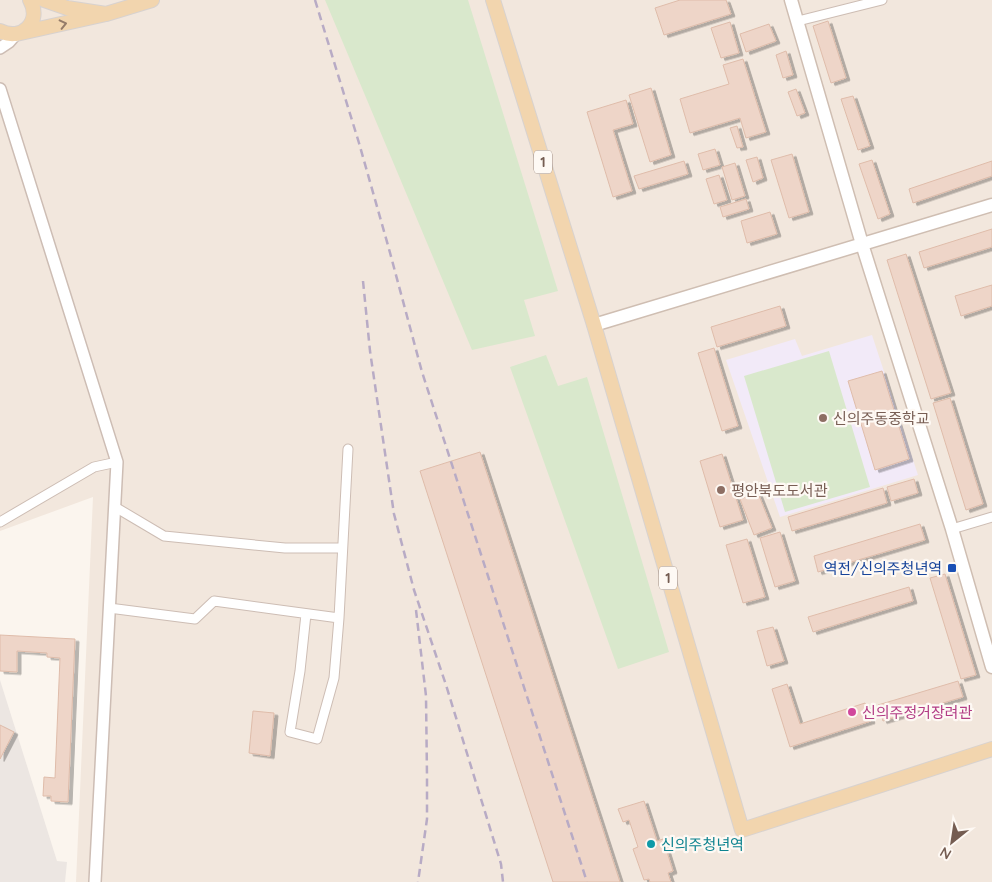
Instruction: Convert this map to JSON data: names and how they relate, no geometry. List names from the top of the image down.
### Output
{
  "streets": {
    "main road": ["1"]
  },
  "places": {
    "other": [
      "신의주동중학교",
      "평안북도도서관",
      "신의주정거장려관",
      "신의주청년역"
    ],
    "transit": ["역전/신의주청년역"]
  },
  "north": "bottom left"
}
